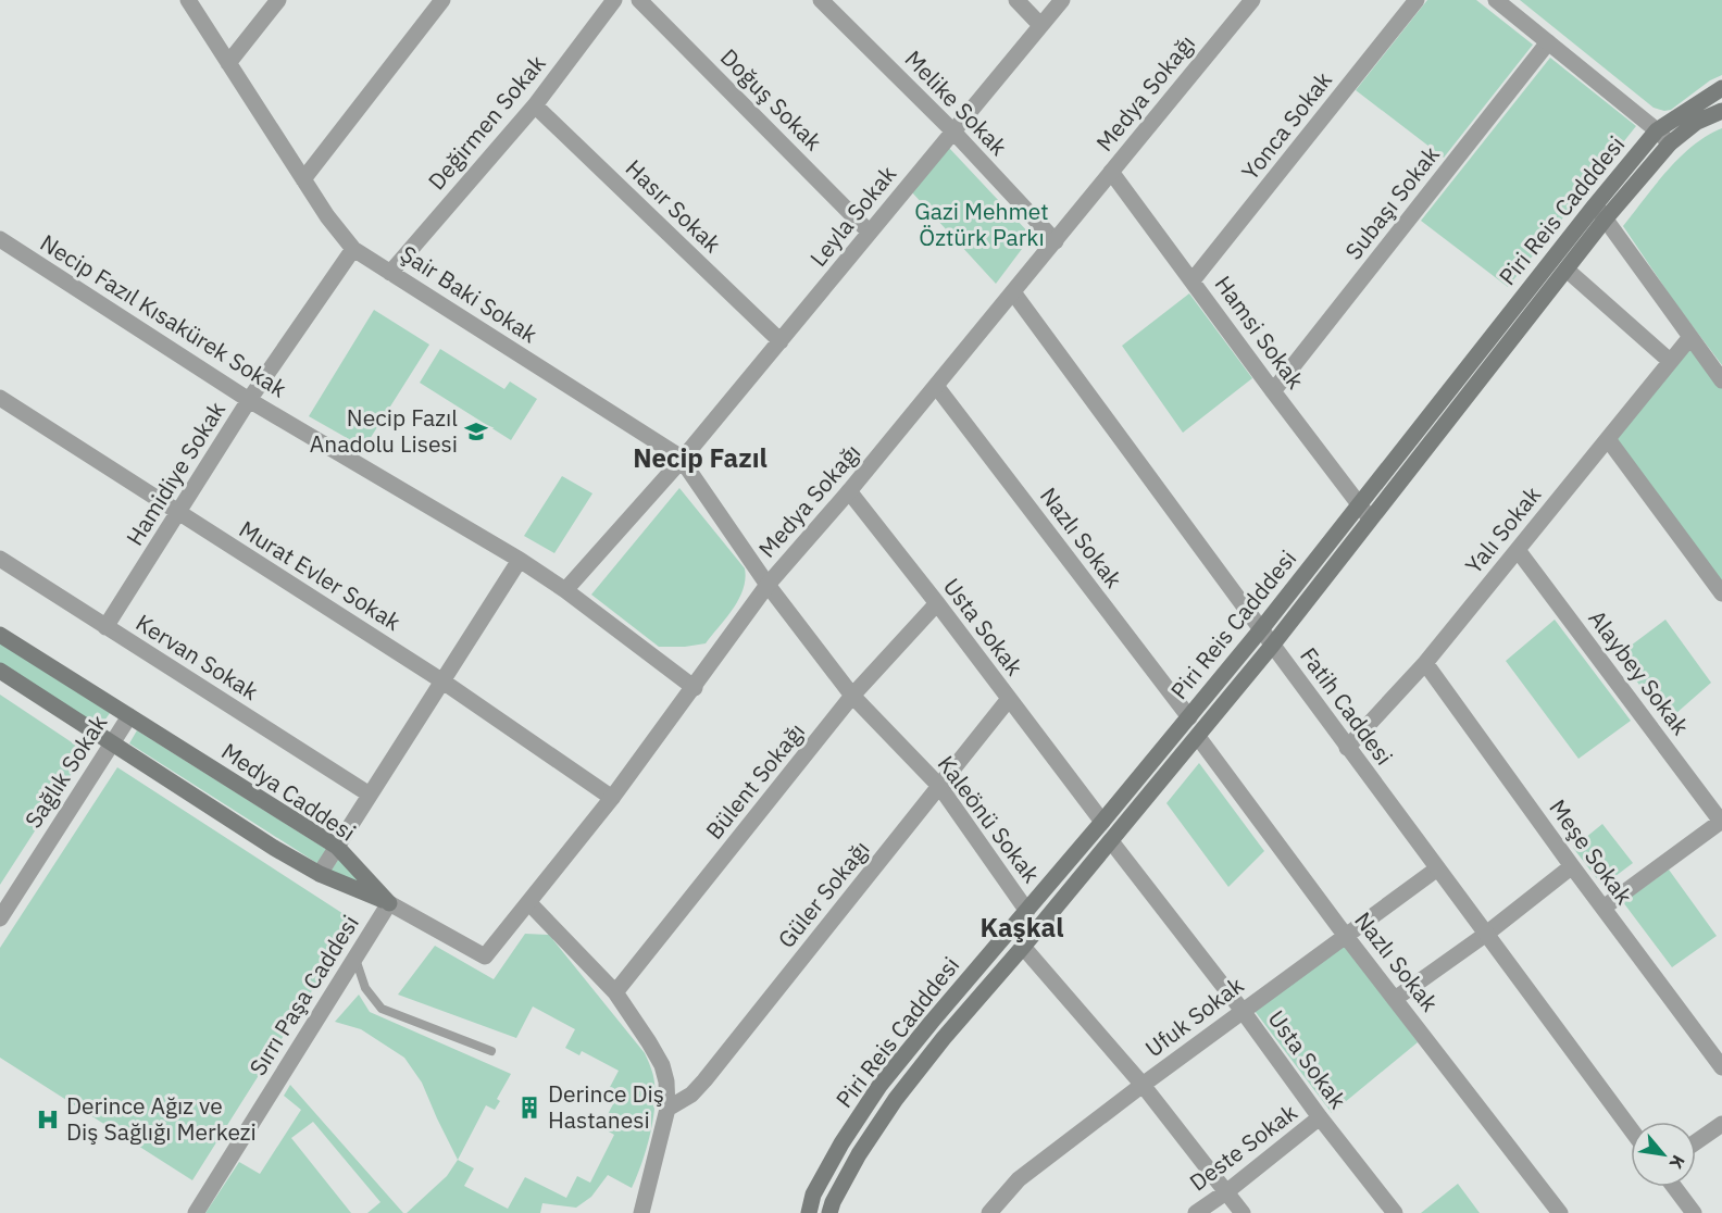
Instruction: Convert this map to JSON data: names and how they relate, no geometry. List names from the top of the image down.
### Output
{
  "streets": {
    "main road": ["Piri Reis Cadddesi", "Medya Caddesi"],
    "street": [
      "Medya Sokağı",
      "Doğuş Sokak",
      "Melike Sokak",
      "Değirmen Sokak",
      "Yonca Sokak",
      "Subaşı Sokak",
      "Hasır Sokak",
      "Leyla Sokak",
      "Şair Baki Sokak",
      "Necip Fazıl Kısakürek Sokak",
      "Hamsi Sokak",
      "Hamidiye Sokak",
      "Yalı Sokak",
      "Nazlı Sokak",
      "Murat Evler Sokak",
      "Usta Sokak",
      "Kervan Sokak",
      "Alaybey Sokak",
      "Fatih Caddesi",
      "Sağlık Sokak",
      "Bülent Sokağı",
      "Kaleönü Sokak",
      "Meşe Sokak",
      "Güler Sokağı",
      "Sırrı Paşa Caddesi",
      "Ufuk Sokak",
      "Deste Sokak"
    ]
  },
  "crossings": [
    ["Medya Sokağı", "Melike Sokak"],
    ["Medya Sokağı", "Şair Baki Sokak"],
    ["Medya Sokağı", "Necip Fazıl Kısakürek Sokak"],
    ["Medya Sokağı", "Hamsi Sokak"],
    ["Medya Sokağı", "Nazlı Sokak"],
    ["Medya Sokağı", "Murat Evler Sokak"],
    ["Medya Sokağı", "Usta Sokak"],
    ["Medya Sokağı", "Fatih Caddesi"],
    ["Medya Sokağı", "Medya Caddesi"],
    ["Medya Sokağı", "Kaleönü Sokak"],
    ["Medya Sokağı", "Sırrı Paşa Caddesi"],
    ["Doğuş Sokak", "Leyla Sokak"],
    ["Melike Sokak", "Leyla Sokak"],
    ["Değirmen Sokak", "Hasır Sokak"],
    ["Değirmen Sokak", "Şair Baki Sokak"],
    ["Yonca Sokak", "Hamsi Sokak"],
    ["Subaşı Sokak", "Hamsi Sokak"],
    ["Hasır Sokak", "Leyla Sokak"],
    ["Piri Reis Cadddesi", "Hamsi Sokak"],
    ["Piri Reis Cadddesi", "Nazlı Sokak"],
    ["Piri Reis Cadddesi", "Usta Sokak"],
    ["Piri Reis Cadddesi", "Fatih Caddesi"],
    ["Piri Reis Cadddesi", "Kaleönü Sokak"],
    ["Leyla Sokak", "Şair Baki Sokak"],
    ["Leyla Sokak", "Necip Fazıl Kısakürek Sokak"],
    ["Şair Baki Sokak", "Hamidiye Sokak"],
    ["Şair Baki Sokak", "Kaleönü Sokak"],
    ["Necip Fazıl Kısakürek Sokak", "Hamidiye Sokak"],
    ["Hamidiye Sokak", "Murat Evler Sokak"],
    ["Hamidiye Sokak", "Kervan Sokak"],
    ["Yalı Sokak", "Alaybey Sokak"],
    ["Yalı Sokak", "Fatih Caddesi"],
    ["Yalı Sokak", "Meşe Sokak"],
    ["Nazlı Sokak", "Ufuk Sokak"],
    ["Usta Sokak", "Bülent Sokağı"],
    ["Usta Sokak", "Güler Sokağı"],
    ["Usta Sokak", "Ufuk Sokak"],
    ["Usta Sokak", "Deste Sokak"],
    ["Fatih Caddesi", "Ufuk Sokak"],
    ["Sağlık Sokak", "Medya Caddesi"],
    ["Bülent Sokağı", "Kaleönü Sokak"],
    ["Medya Caddesi", "Sırrı Paşa Caddesi"],
    ["Kaleönü Sokak", "Güler Sokağı"]
  ],
  "districts": ["Necip Fazıl", "Kaşkal"],
  "parks": ["Gazi Mehmet Öztürk Parkı"],
  "places": {
    "school or university": ["Necip Fazıl Anadolu Lisesi"],
    "building": ["Derince Diş Hastanesi"],
    "hospital": ["Derince Ağız ve Diş Sağlığı Merkezi"]
  },
  "north": "bottom right"
}
